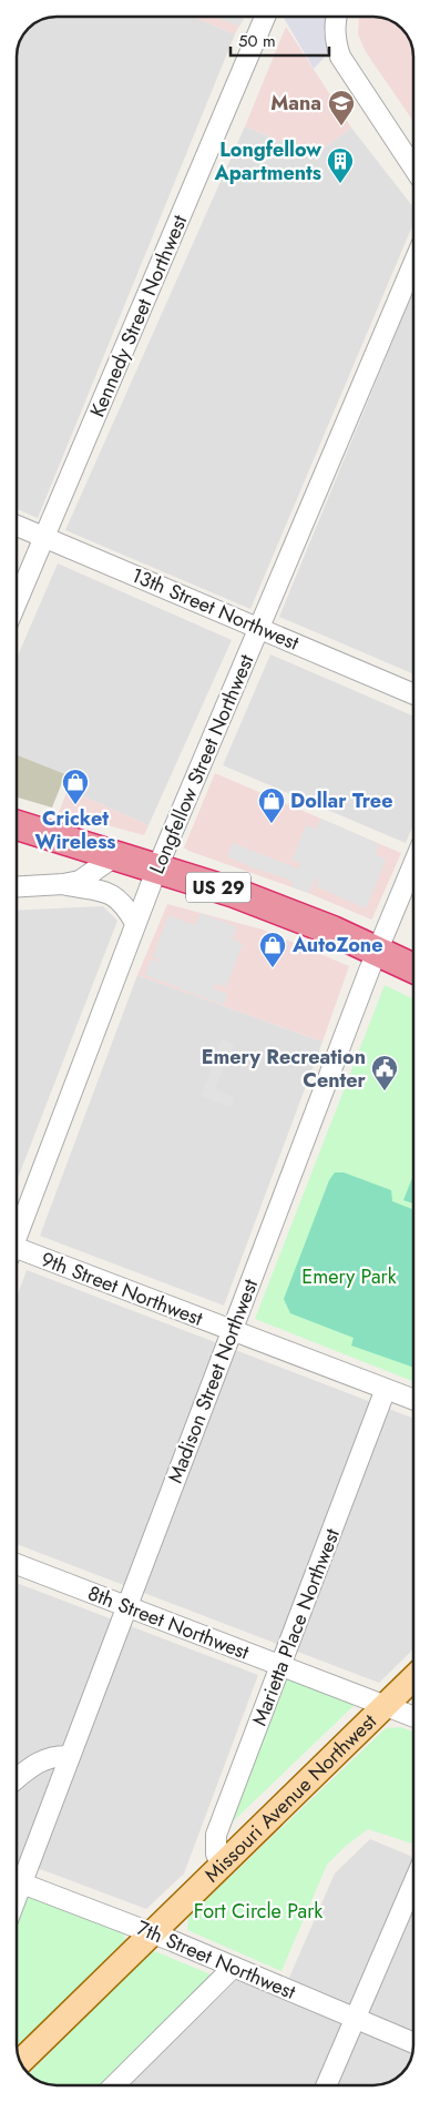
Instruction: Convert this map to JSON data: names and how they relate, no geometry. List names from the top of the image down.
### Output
{
  "streets": {
    "highway": ["US 29"],
    "main road": ["Missouri Avenue Northwest"],
    "street": [
      "Kennedy Street Northwest",
      "13th Street Northwest",
      "Longfellow Street Northwest",
      "9th Street Northwest",
      "Madison Street Northwest",
      "8th Street Northwest",
      "Marietta Place Northwest",
      "7th Street Northwest"
    ]
  },
  "crossings": [
    ["Kennedy Street Northwest", "13th Street Northwest"],
    ["13th Street Northwest", "Longfellow Street Northwest"],
    ["Longfellow Street Northwest", "US 29"],
    ["US 29", "Madison Street Northwest"],
    ["9th Street Northwest", "Madison Street Northwest"],
    ["9th Street Northwest", "Marietta Place Northwest"],
    ["Madison Street Northwest", "8th Street Northwest"],
    ["8th Street Northwest", "Marietta Place Northwest"],
    ["8th Street Northwest", "Missouri Avenue Northwest"],
    ["Marietta Place Northwest", "Missouri Avenue Northwest"],
    ["Missouri Avenue Northwest", "7th Street Northwest"]
  ],
  "parks": ["Emery Park", "Fort Circle Park"],
  "places": {
    "school or university": ["Mana"],
    "building": ["Longfellow Apartments"],
    "shop": ["Cricket Wireless", "Dollar Tree", "AutoZone"],
    "public building": ["Emery Recreation Center"]
  },
  "scale_bar": "50 m"
}
